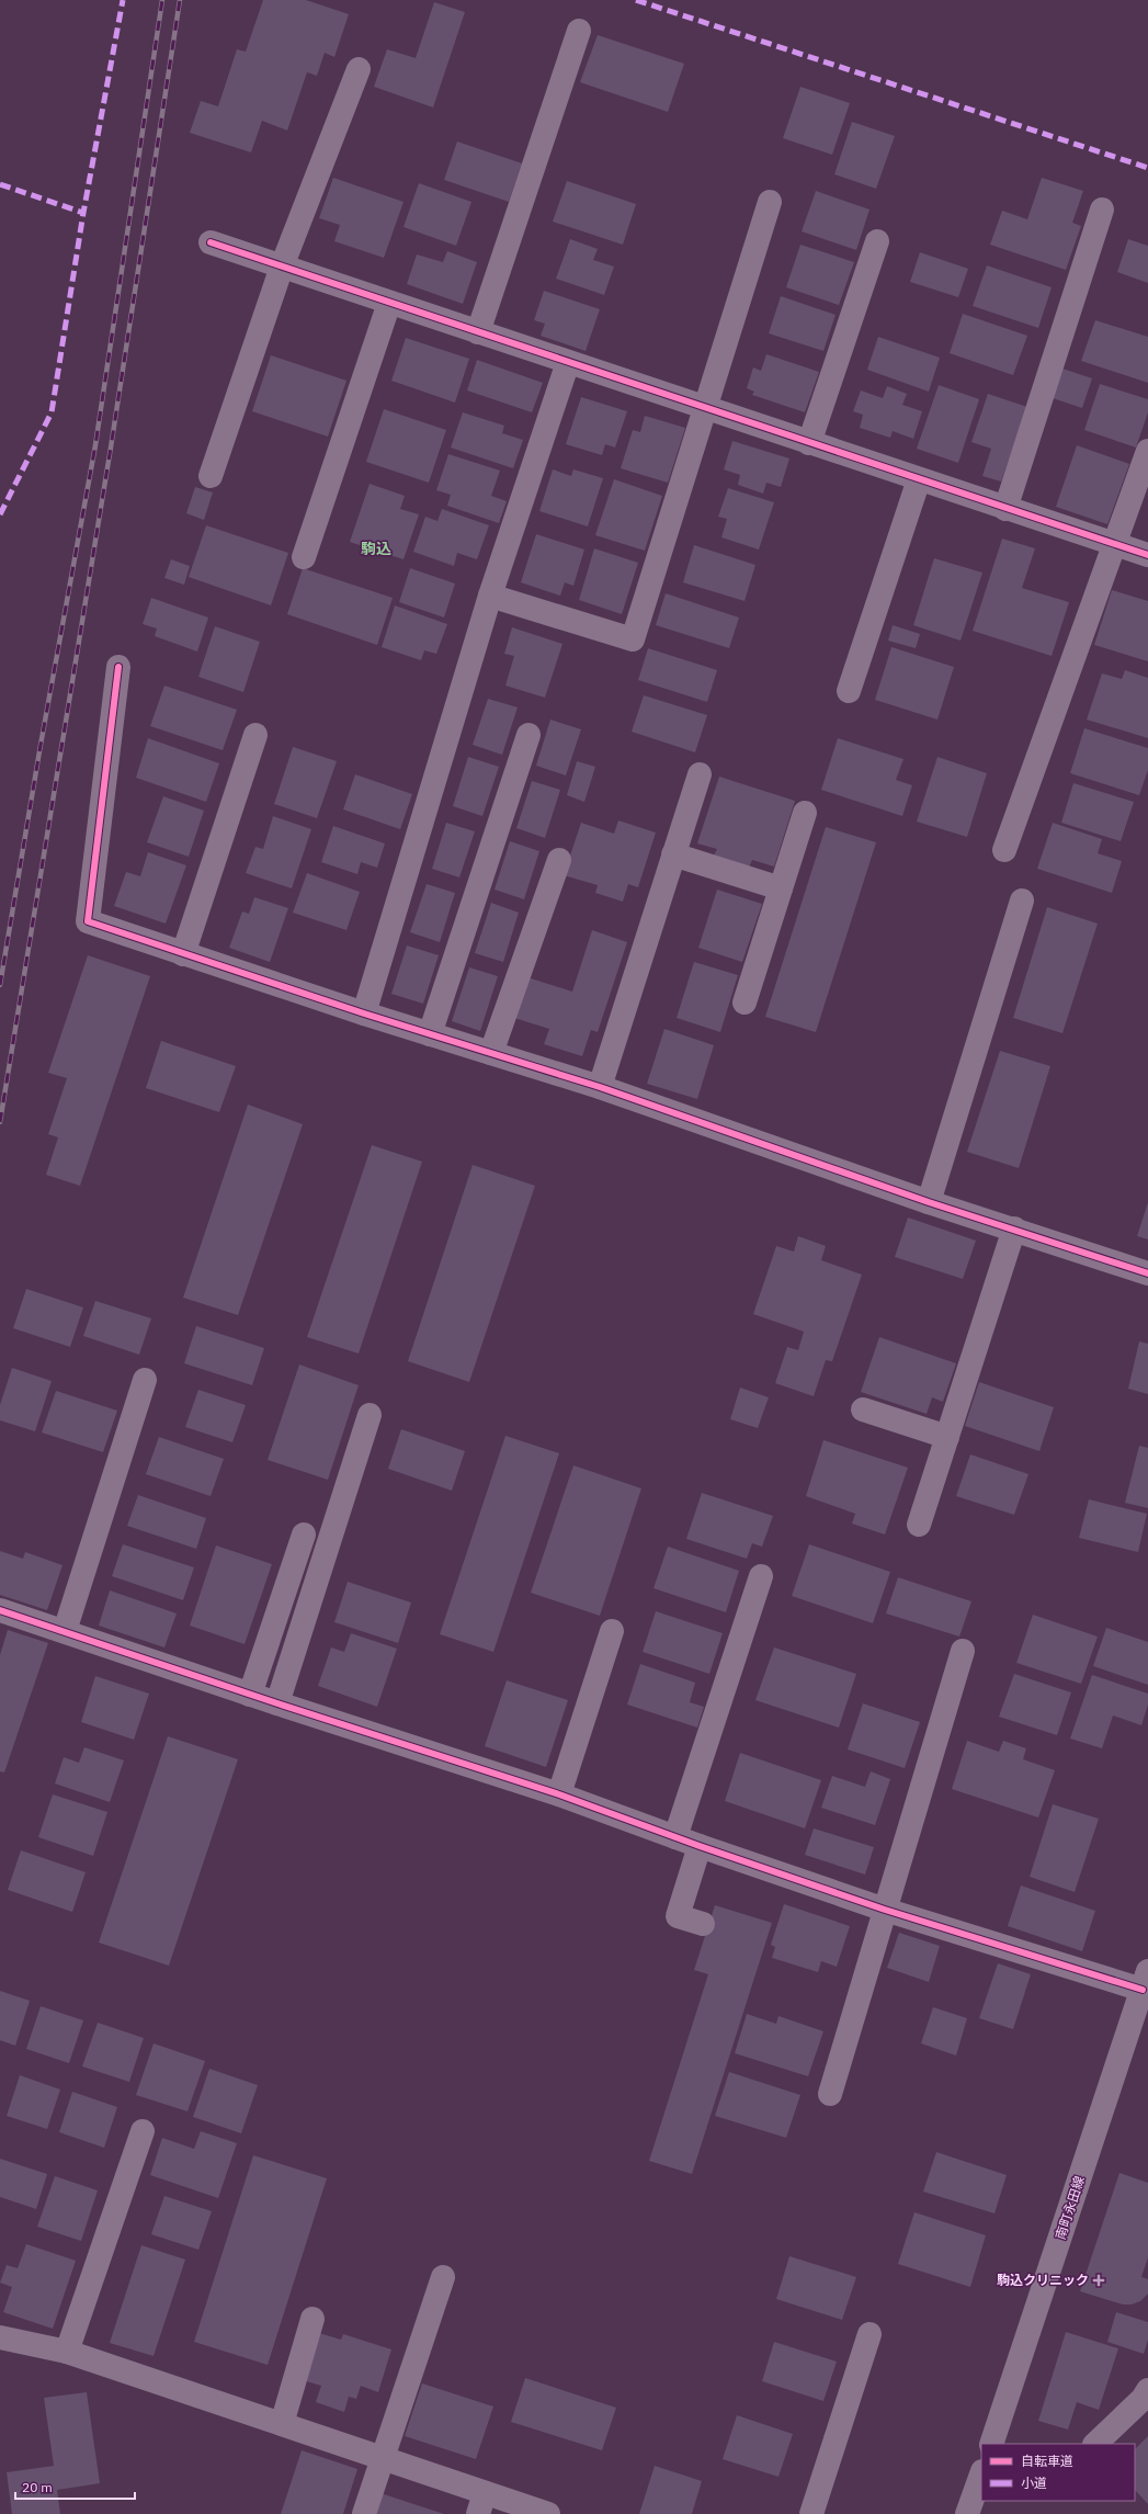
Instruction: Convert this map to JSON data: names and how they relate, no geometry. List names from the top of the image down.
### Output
{
  "streets": {
    "street": ["南町永田線"]
  },
  "districts": ["駒込"],
  "places": {
    "health": ["駒込クリニック"]
  },
  "legend": ["自転車道", "小道"],
  "scale_bar": "20 m"
}
